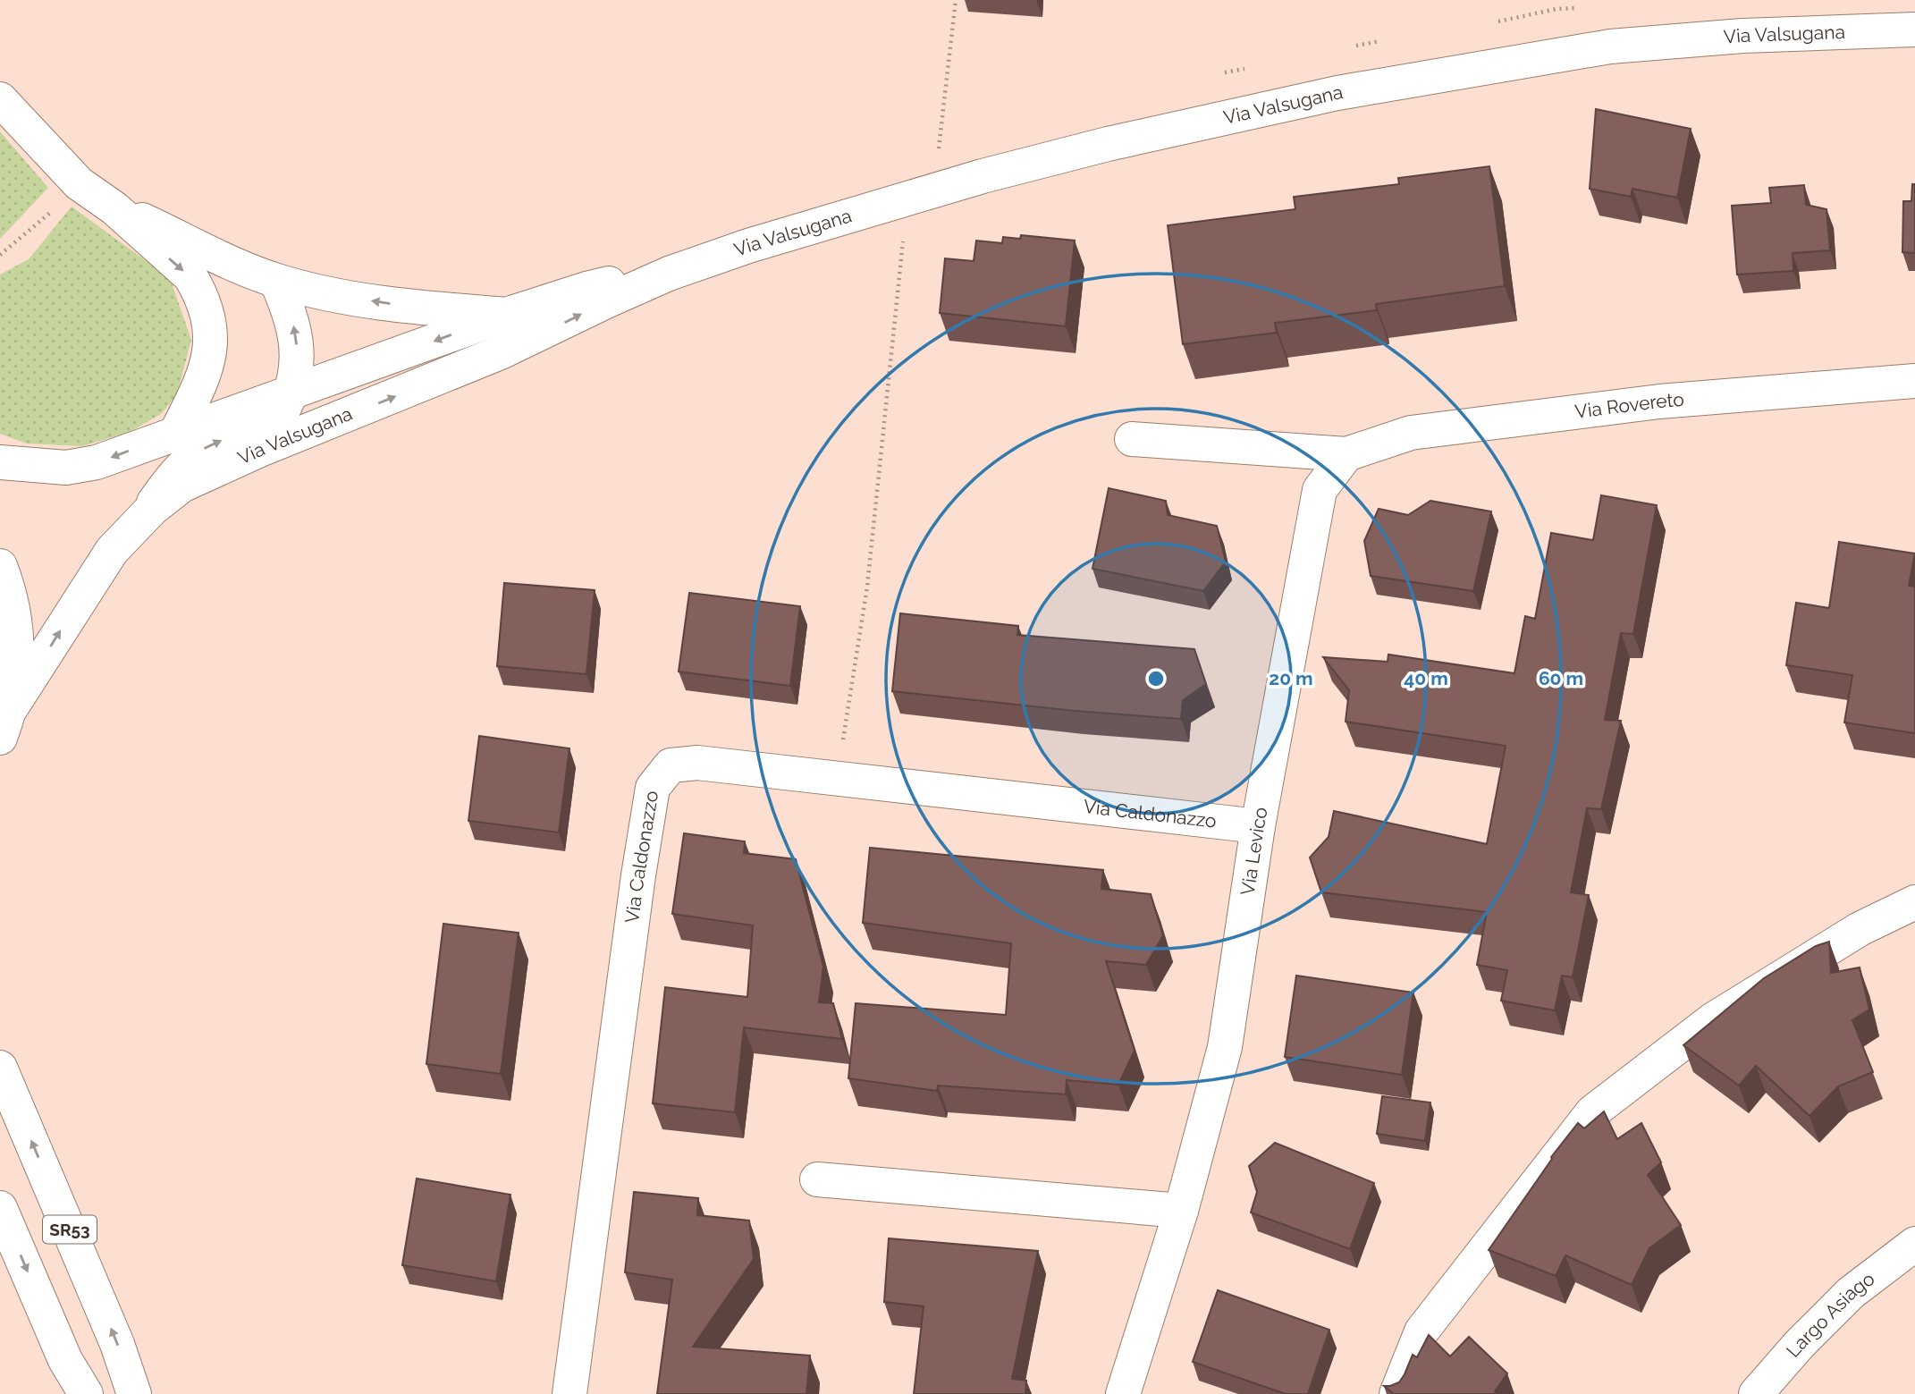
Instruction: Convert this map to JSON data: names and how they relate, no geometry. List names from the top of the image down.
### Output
{
  "streets": {
    "street": [
      "Via Valsugana",
      "Via Rovereto",
      "Via Caldonazzo",
      "Via Levico",
      "SR53",
      "Largo Asiago"
    ]
  },
  "crossings": [
    ["Via Rovereto", "Via Levico"],
    ["Via Caldonazzo", "Via Levico"]
  ],
  "rings": ["20 m", "40 m", "60 m"]
}
